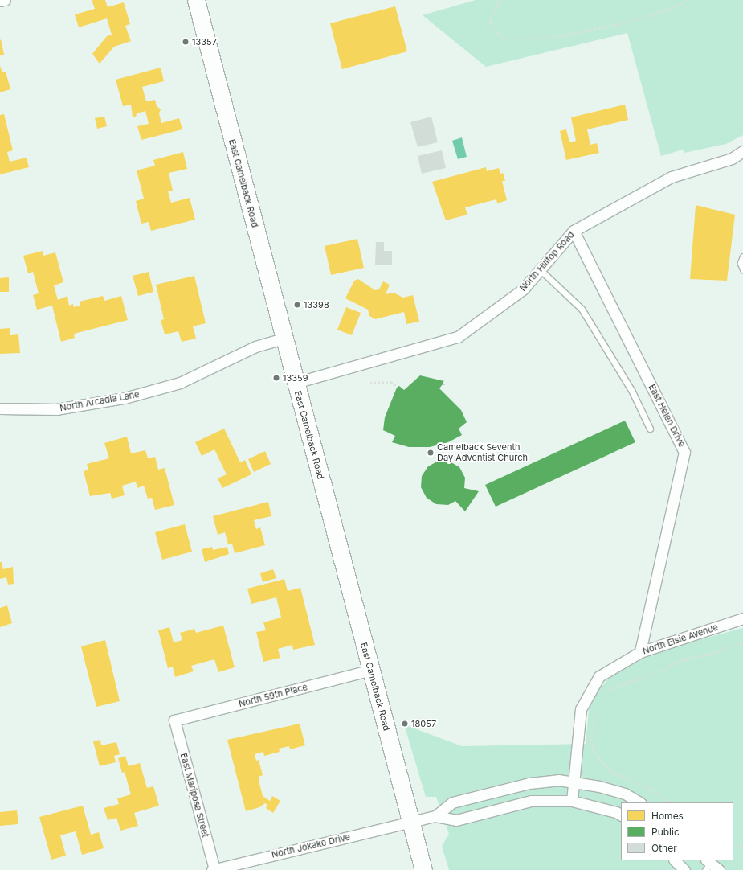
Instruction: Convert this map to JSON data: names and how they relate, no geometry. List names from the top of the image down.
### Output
{
  "streets": {
    "main road": ["East Camelback Road"],
    "street": [
      "North Hilltop Road",
      "North Arcadia Lane",
      "East Helen Drive",
      "North Elsie Avenue",
      "North 59th Place",
      "East Mariposa Street",
      "North Jokake Drive"
    ]
  },
  "crossings": [
    ["East Camelback Road", "North Hilltop Road"],
    ["East Camelback Road", "North Arcadia Lane"],
    ["East Camelback Road", "North 59th Place"],
    ["East Camelback Road", "North Jokake Drive"],
    ["North Hilltop Road", "East Helen Drive"],
    ["East Helen Drive", "North Elsie Avenue"],
    ["North 59th Place", "East Mariposa Street"],
    ["East Mariposa Street", "North Jokake Drive"]
  ],
  "places": [
    "13357",
    "13398",
    "13359",
    "Camelback Seventh Day Adventist Church",
    "18057"
  ],
  "legend": ["Homes", "Public", "Other"]
}
